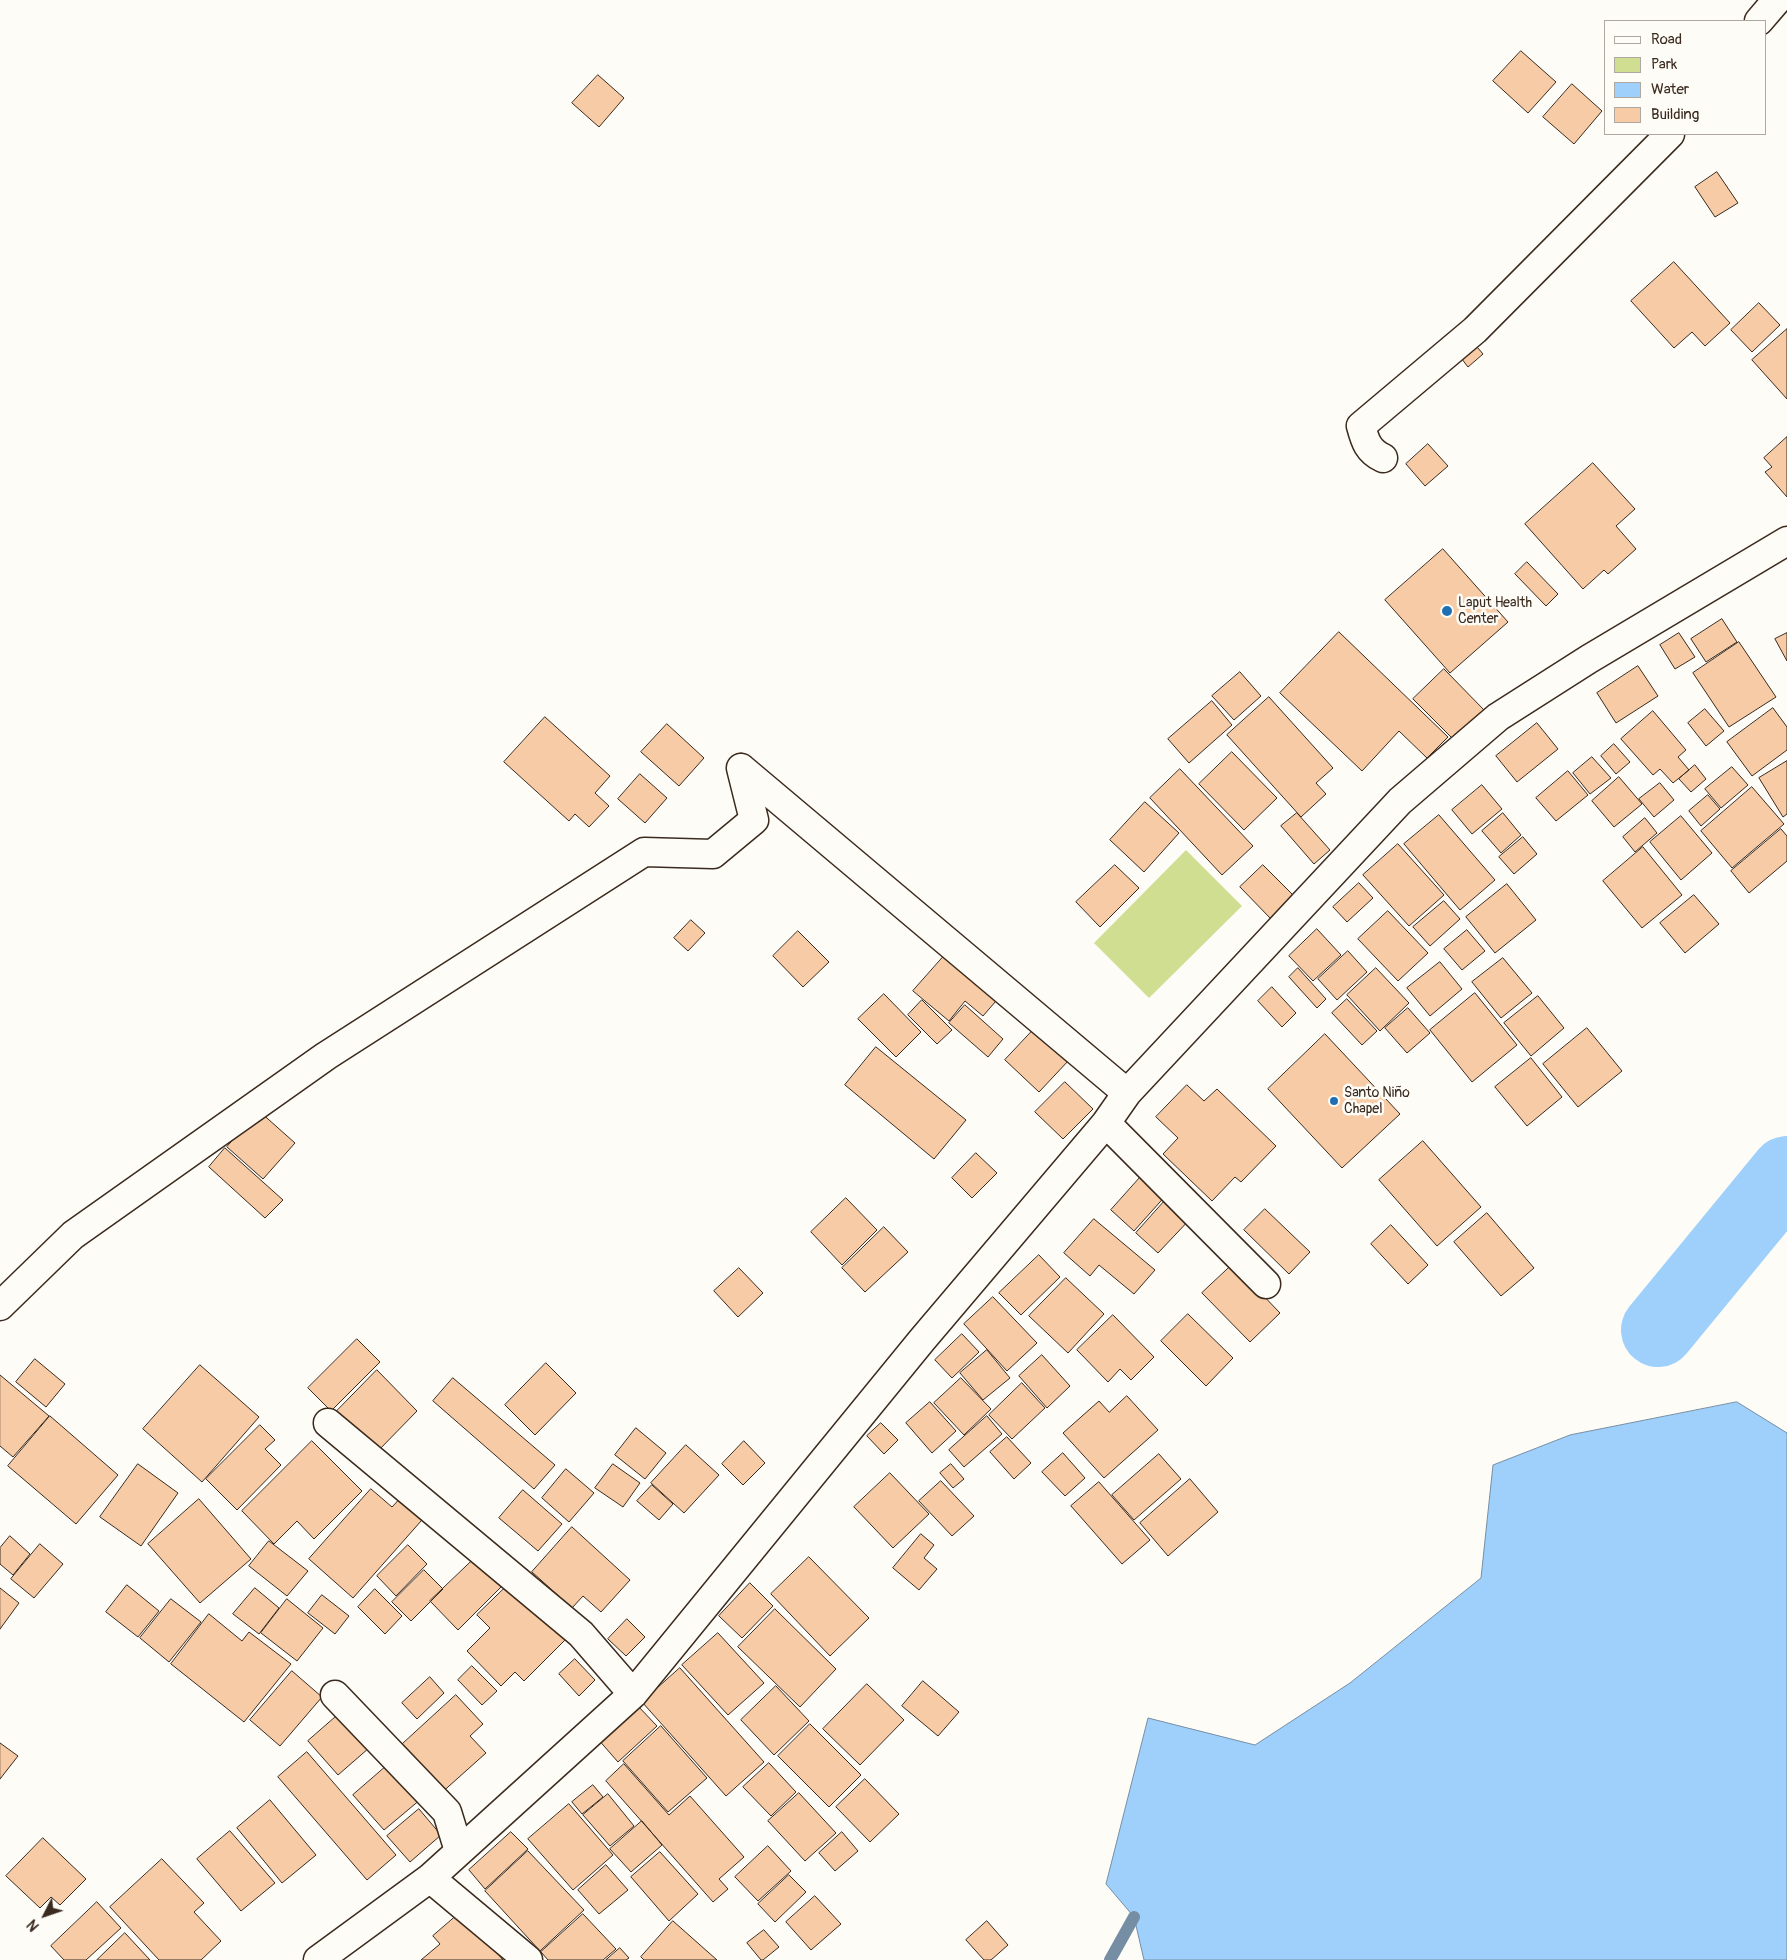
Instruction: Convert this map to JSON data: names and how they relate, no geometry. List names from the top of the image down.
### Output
{
  "places": ["Laput Health Center", "Santo Niño Chapel"],
  "legend": [
    "Road",
    "Park",
    "Water",
    "Building"
  ],
  "north": "bottom left"
}
